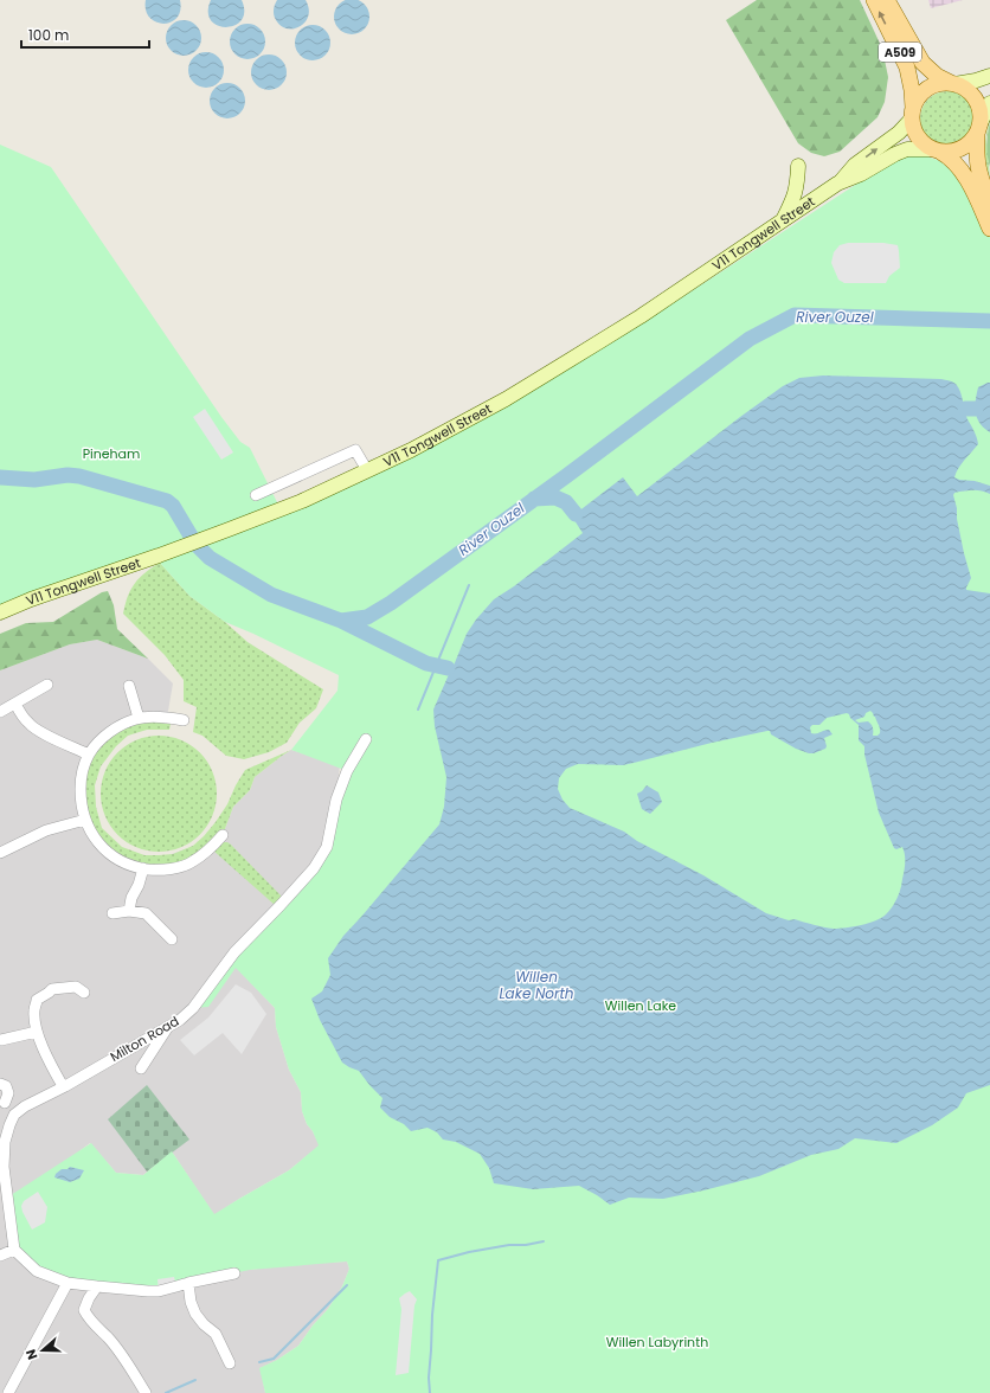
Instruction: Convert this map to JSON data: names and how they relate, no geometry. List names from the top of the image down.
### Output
{
  "streets": {
    "main road": ["A509"],
    "street": ["V11 Tongwell Street", "Milton Road"]
  },
  "crossings": [
    ["A509", "V11 Tongwell Street"]
  ],
  "water": ["River Ouzel", "Willen Lake North"],
  "parks": ["Pineham", "Willen Lake", "Willen Labyrinth"],
  "scale_bar": "100 m",
  "north": "left"
}
